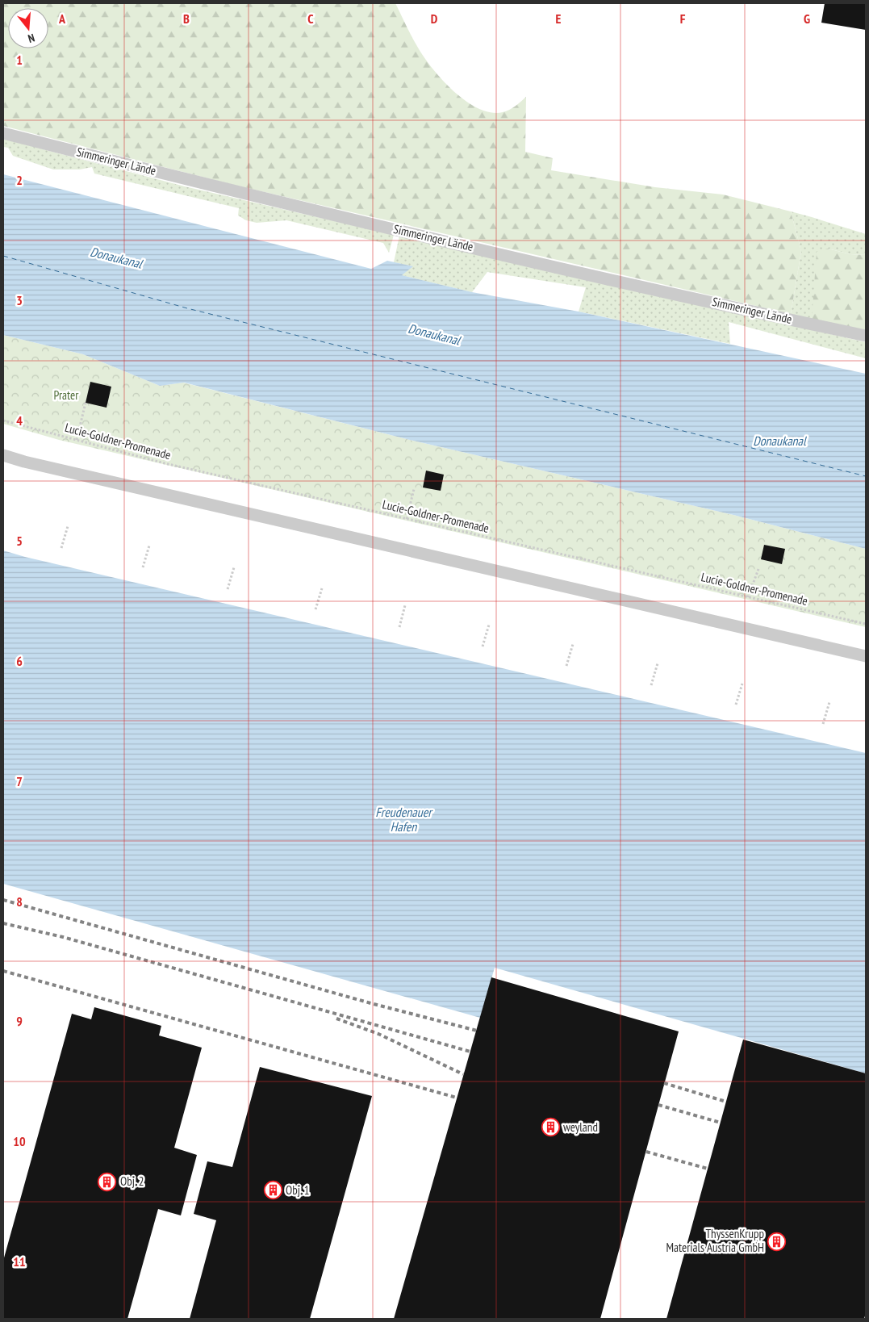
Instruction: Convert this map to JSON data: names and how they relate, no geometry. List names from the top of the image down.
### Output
{
  "streets": {
    "lane": ["Simmeringer Lände"],
    "path": ["Lucie-Goldner-Promenade"]
  },
  "water": ["Donaukanal", "Freudenauer Hafen"],
  "parks": ["Prater"],
  "places": {
    "building": [
      "weyland",
      "Obj. 2",
      "Obj. 1",
      "ThyssenKrupp Materials Austria GmbH"
    ]
  },
  "north": "bottom",
  "grid": {
    "columns": [
      "A",
      "B",
      "C",
      "D",
      "E",
      "F",
      "G"
    ],
    "rows": [
      "1",
      "2",
      "3",
      "4",
      "5",
      "6",
      "7",
      "8",
      "9",
      "10",
      "11"
    ]
  }
}
